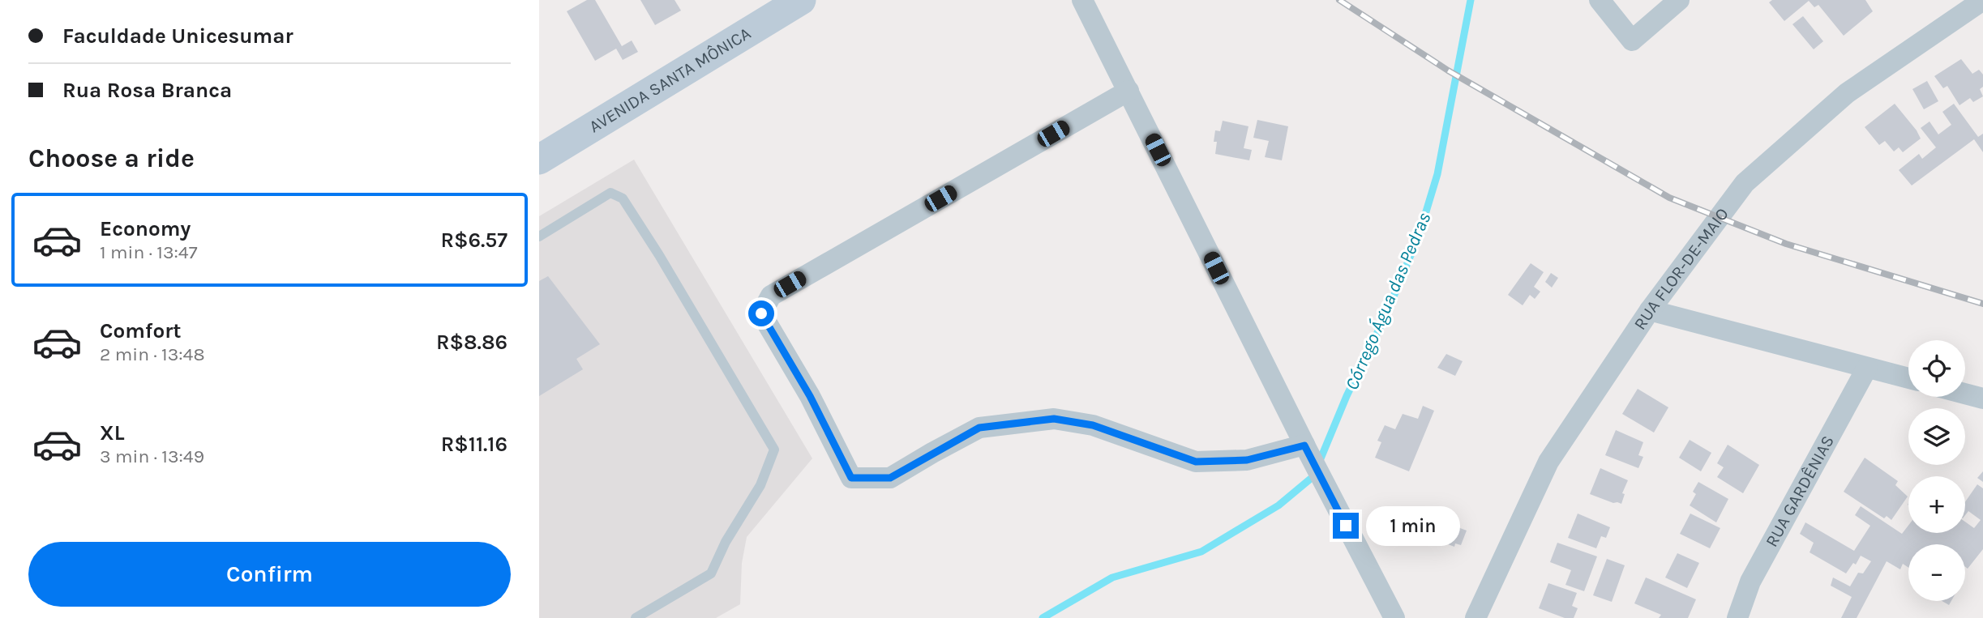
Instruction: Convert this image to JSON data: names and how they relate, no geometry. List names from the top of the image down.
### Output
{
  "streets": {
    "street": ["AVENIDA SANTA MÔNICA", "RUA FLOR-DE-MAIO", "RUA GARDÊNIAS"]
  },
  "water": ["Córrego Água das Pedras"],
  "page": {
    "banner": ["Faculdade Unicesumar", "Rua Rosa Branca"],
    "heading": "Choose a ride",
    "list": [
      {
        "name": "Economy",
        "note": "1 min · 13:47",
        "value": "R$6.57"
      },
      {
        "name": "Comfort",
        "note": "2 min · 13:48",
        "value": "R$8.86"
      },
      {
        "name": "XL",
        "note": "3 min · 13:49",
        "value": "R$11.16"
      }
    ],
    "map_buttons": ["+", "−"],
    "bubble": "1 min",
    "buttons": "Confirm"
  }
}
